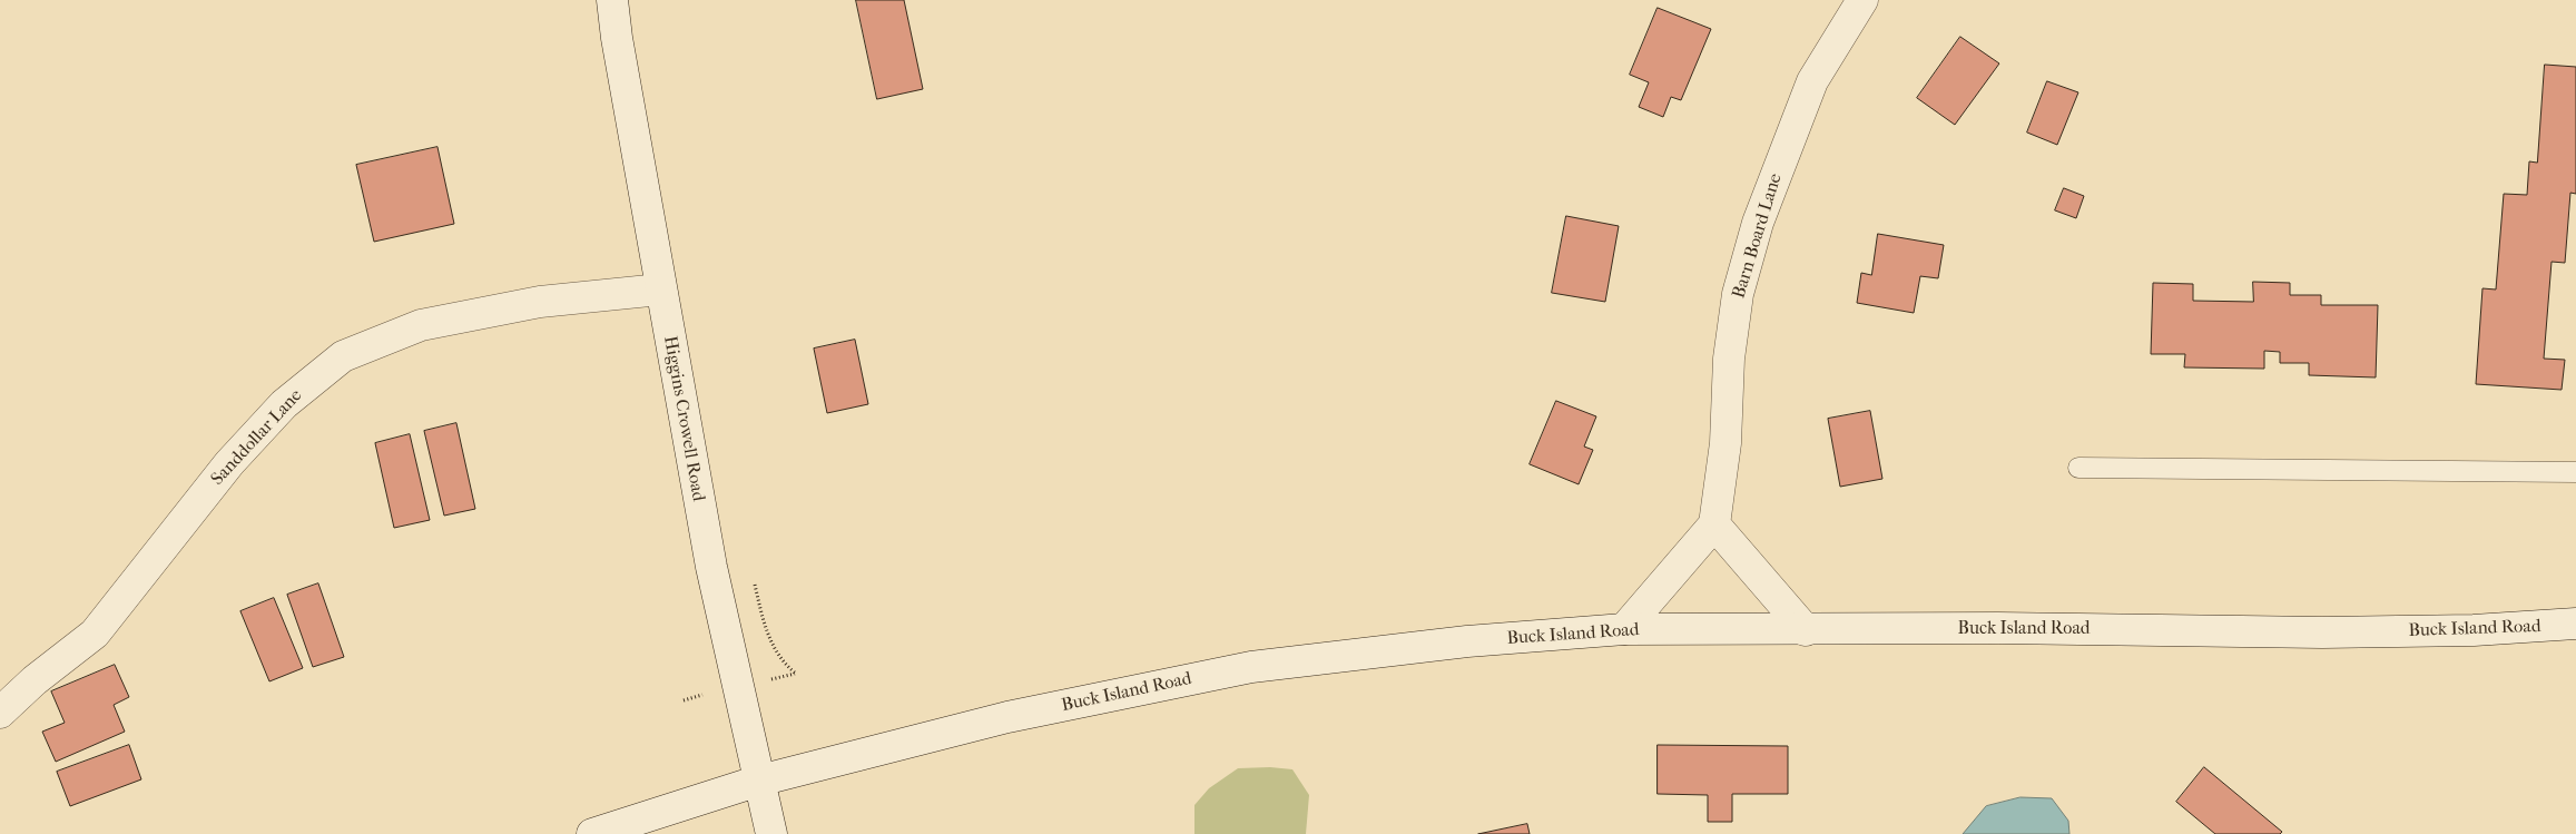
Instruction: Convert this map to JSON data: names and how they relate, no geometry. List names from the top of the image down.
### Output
{
  "streets": {
    "main road": [
      "Barn Board Lane",
      "Higgins Crowell Road",
      "Sanddollar Lane",
      "Buck Island Road"
    ]
  },
  "crossings": [
    ["Higgins Crowell Road", "Sanddollar Lane"],
    ["Higgins Crowell Road", "Buck Island Road"]
  ]
}
